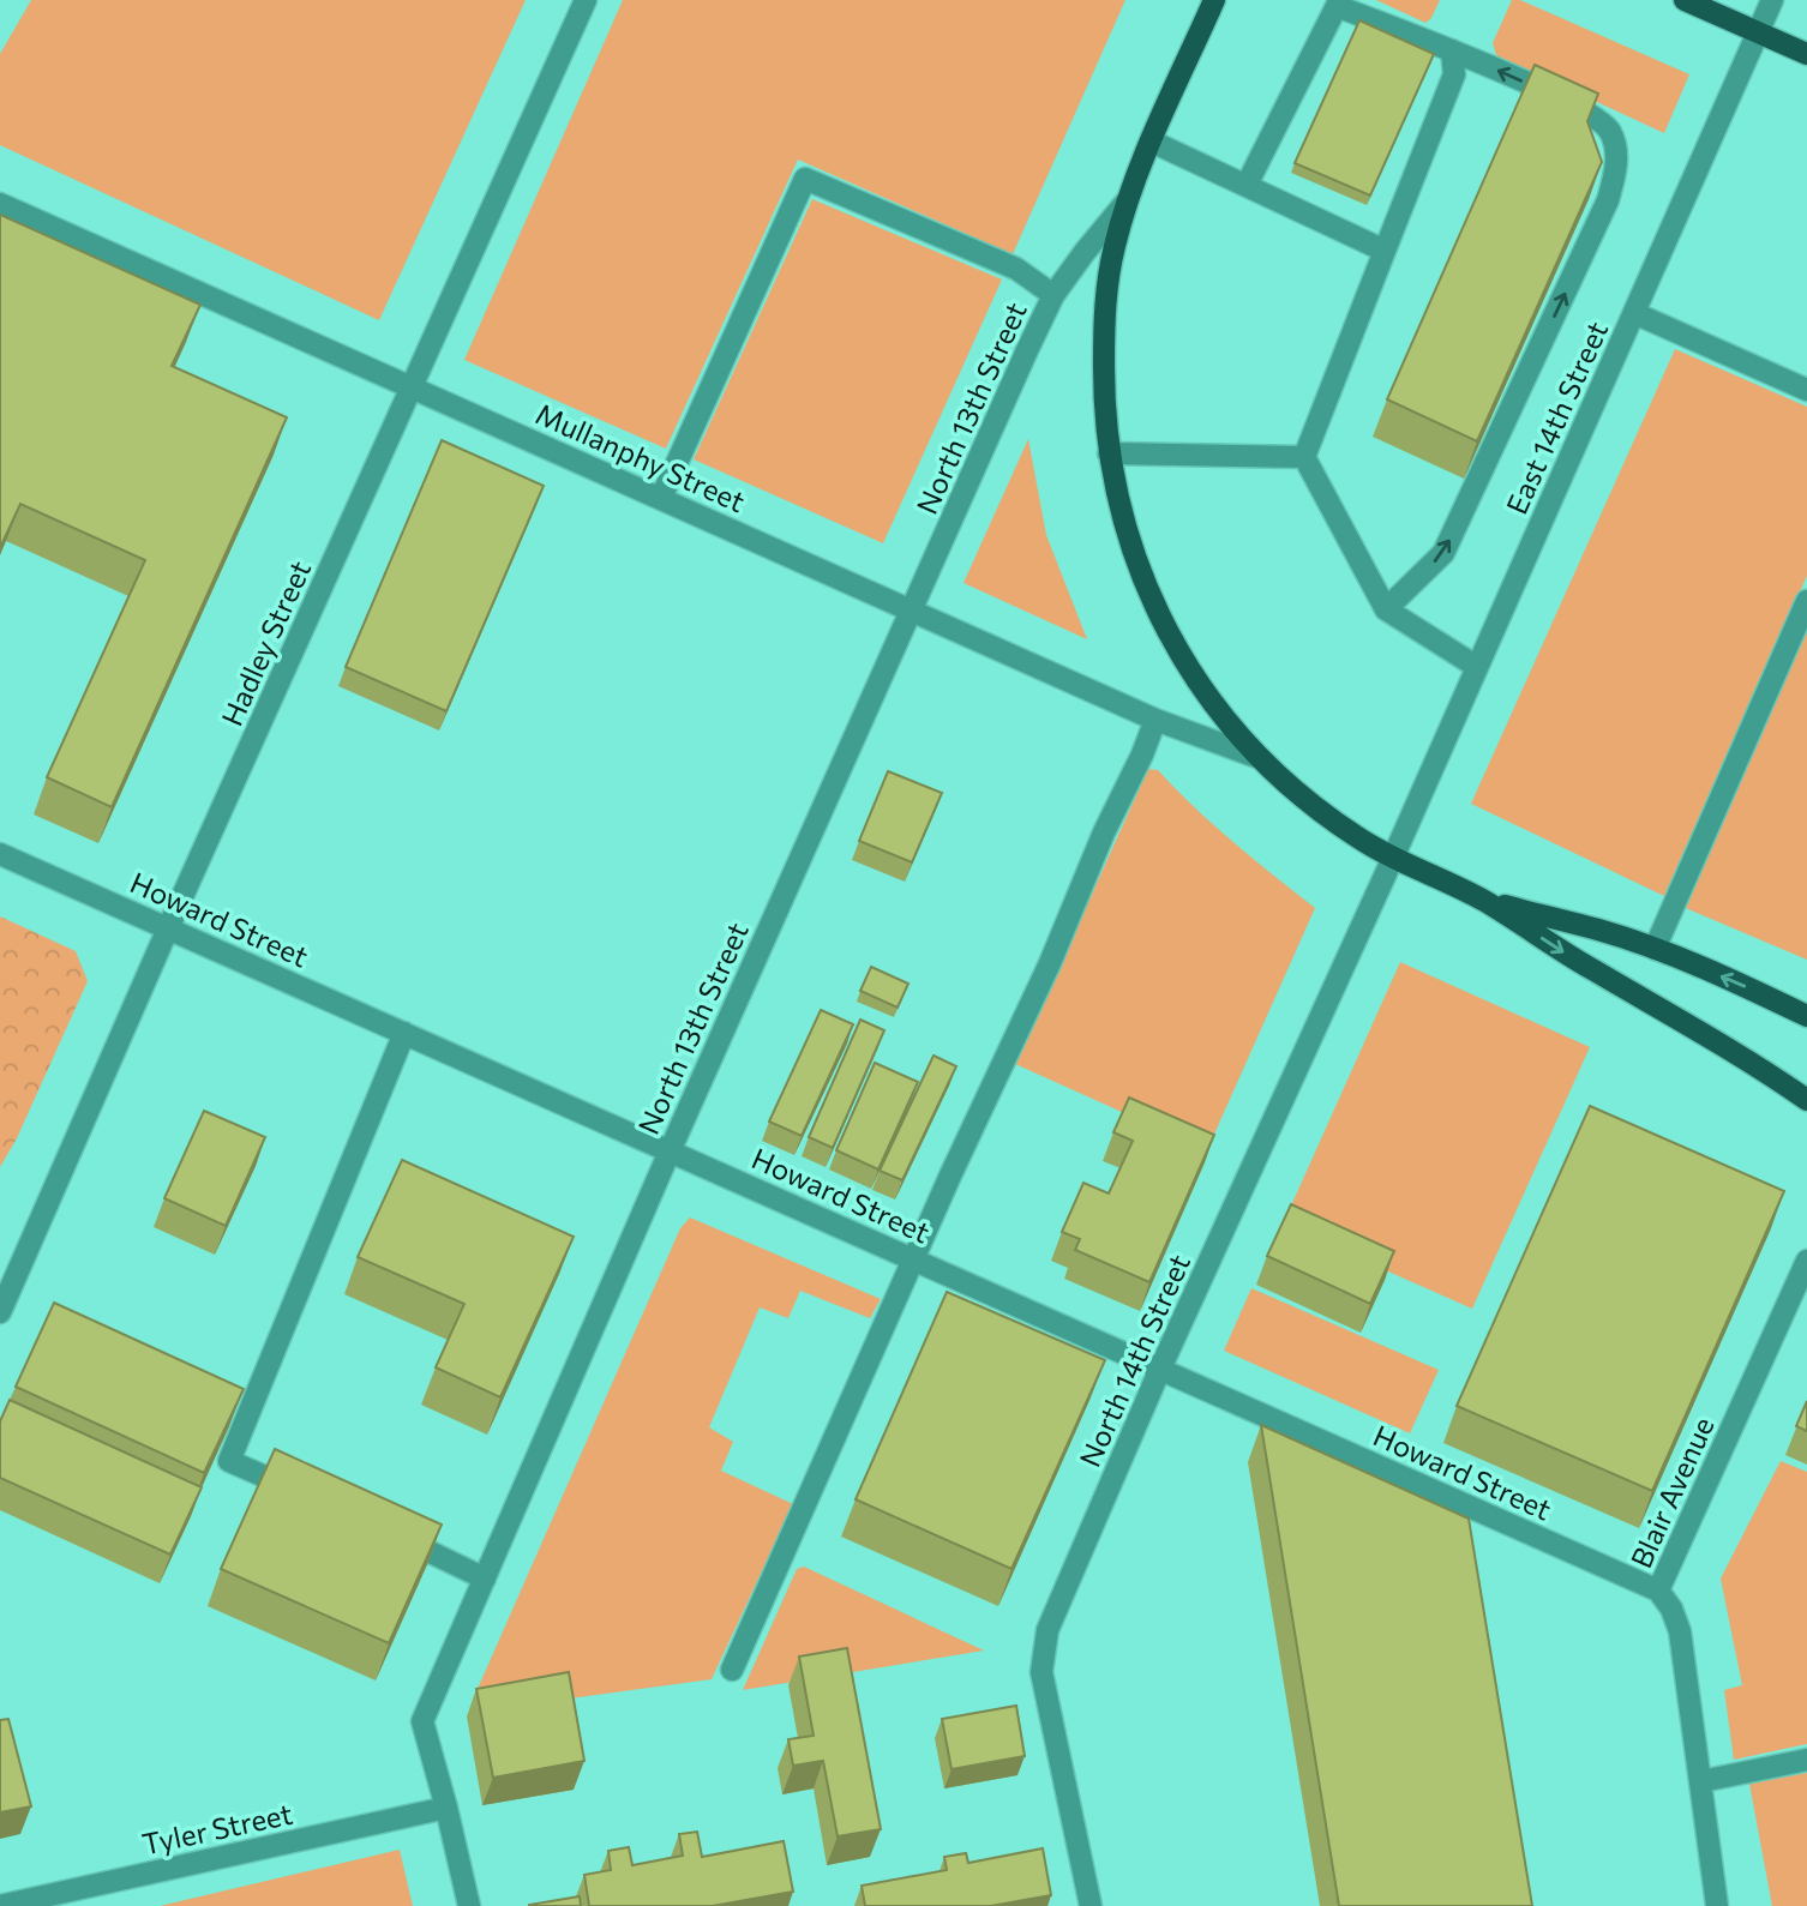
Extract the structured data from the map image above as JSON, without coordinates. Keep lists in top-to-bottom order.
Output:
{
  "streets": {
    "main road": ["North 13th Street"],
    "street": [
      "East 14th Street",
      "Mullanphy Street",
      "Hadley Street",
      "Howard Street",
      "North 14th Street",
      "Blair Avenue",
      "Tyler Street"
    ]
  },
  "crossings": [
    ["North 13th Street", "East 14th Street"],
    ["North 13th Street", "Mullanphy Street"],
    ["North 13th Street", "Howard Street"],
    ["North 13th Street", "North 14th Street"],
    ["North 13th Street", "Tyler Street"],
    ["East 14th Street", "North 14th Street"],
    ["Mullanphy Street", "Hadley Street"],
    ["Hadley Street", "Howard Street"],
    ["Howard Street", "North 14th Street"],
    ["Howard Street", "Blair Avenue"]
  ]
}
